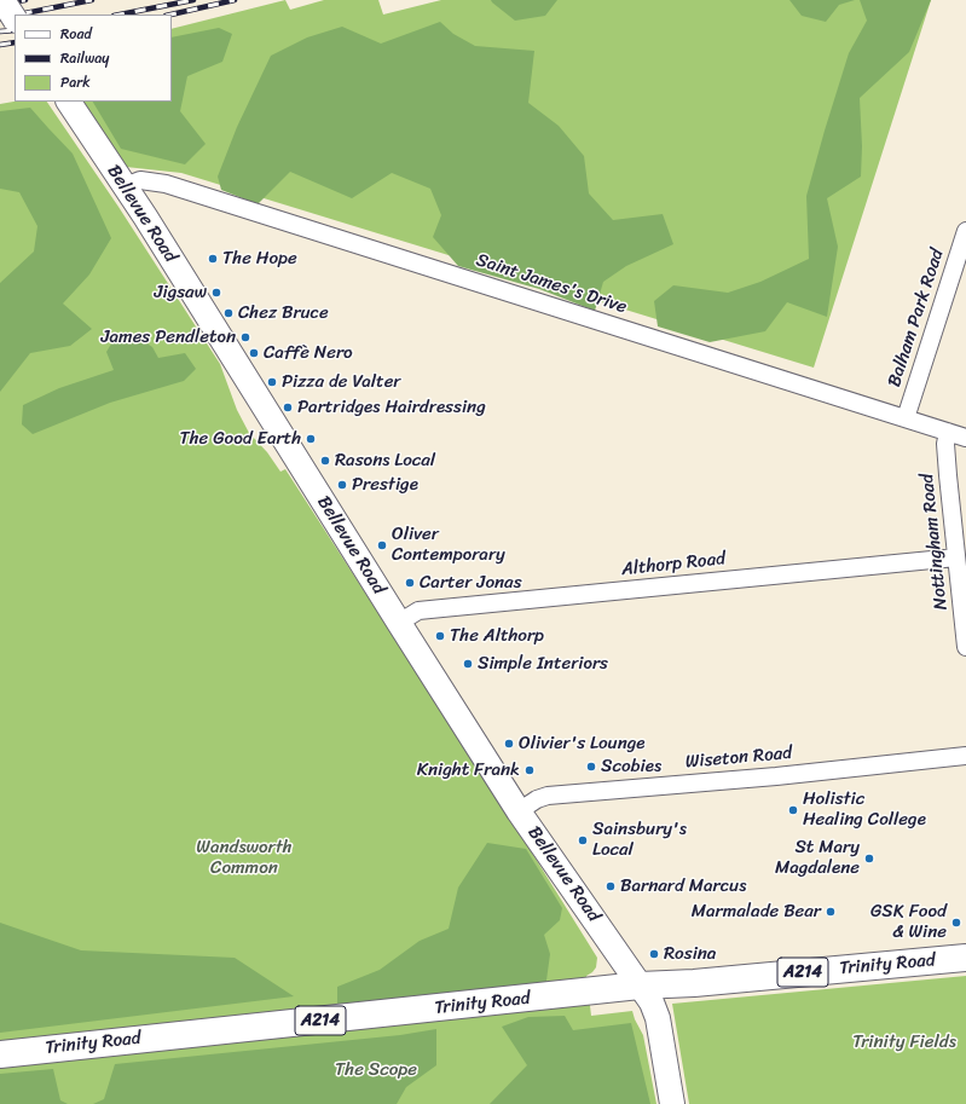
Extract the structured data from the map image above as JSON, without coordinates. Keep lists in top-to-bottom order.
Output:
{
  "streets": {
    "highway": ["Trinity Road", "A214"],
    "main road": ["Bellevue Road"],
    "street": [
      "Saint James's Drive",
      "Balham Park Road",
      "Nottingham Road",
      "Althorp Road",
      "Wiseton Road"
    ]
  },
  "crossings": [
    ["Bellevue Road", "Saint James's Drive"],
    ["Bellevue Road", "Althorp Road"],
    ["Bellevue Road", "Wiseton Road"],
    ["Bellevue Road", "Trinity Road"],
    ["Saint James's Drive", "Balham Park Road"],
    ["Saint James's Drive", "Nottingham Road"],
    ["Nottingham Road", "Althorp Road"]
  ],
  "parks": ["Wandsworth Common", "Trinity Fields", "The Scope"],
  "places": [
    "The Hope",
    "Jigsaw",
    "Chez Bruce",
    "James Pendleton",
    "Caffè Nero",
    "Pizza de Valter",
    "Partridges Hairdressing",
    "The Good Earth",
    "Rasons Local",
    "Prestige",
    "Oliver Contemporary",
    "Carter Jonas",
    "The Althorp",
    "Simple Interiors",
    "Olivier's Lounge",
    "Scobies",
    "Knight Frank",
    "Holistic Healing College",
    "Sainsbury's Local",
    "St Mary Magdalene",
    "Barnard Marcus",
    "Marmalade Bear",
    "GSK Food & Wine",
    "Rosina"
  ],
  "legend": ["Road", "Railway", "Park"]
}
